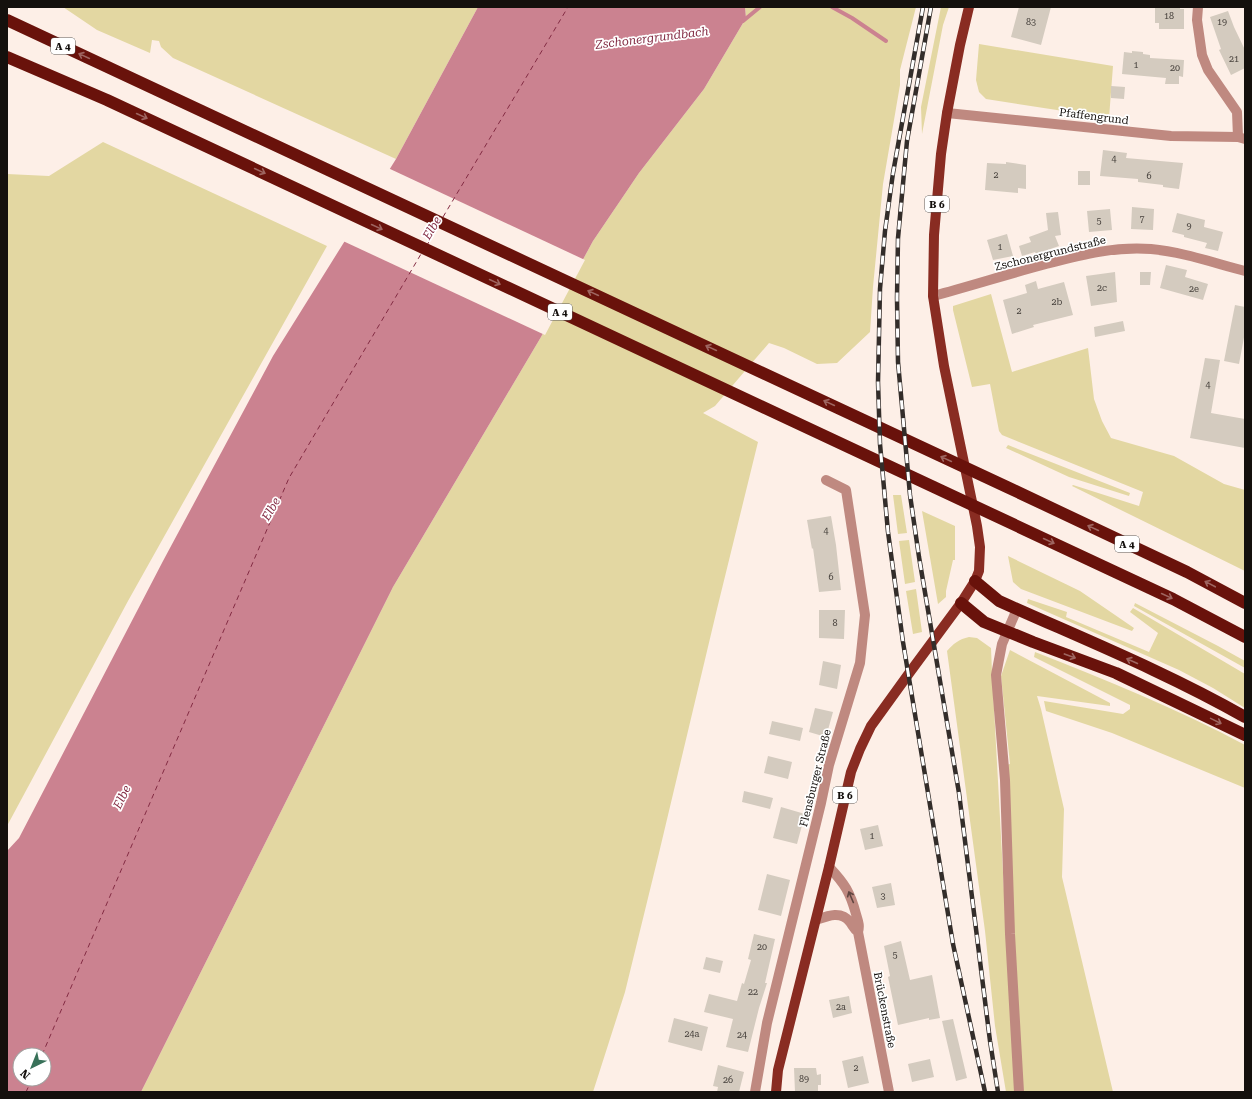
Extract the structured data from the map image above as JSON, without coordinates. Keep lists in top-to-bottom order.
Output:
{
  "streets": {
    "highway": ["A 4"],
    "main road": ["B 6"],
    "street": [
      "Pfaffengrund",
      "Zschonergrundstraße",
      "Flensburger Straße",
      "Brückenstraße"
    ]
  },
  "crossings": [
    ["Pfaffengrund", "B 6"],
    ["B 6", "Zschonergrundstraße"],
    ["B 6", "Brückenstraße"]
  ],
  "water": ["Zschonergrundbach", "Elbe"],
  "house_numbers": [
    "18",
    "83",
    "19",
    "21",
    "1",
    "20",
    "4",
    "2",
    "6",
    "7",
    "5",
    "9",
    "1",
    "2c",
    "2e",
    "2b",
    "2",
    "4",
    "4",
    "6",
    "8",
    "1",
    "3",
    "20",
    "5",
    "22",
    "2a",
    "24a",
    "24",
    "2",
    "89",
    "26"
  ],
  "north": "bottom left"
}
